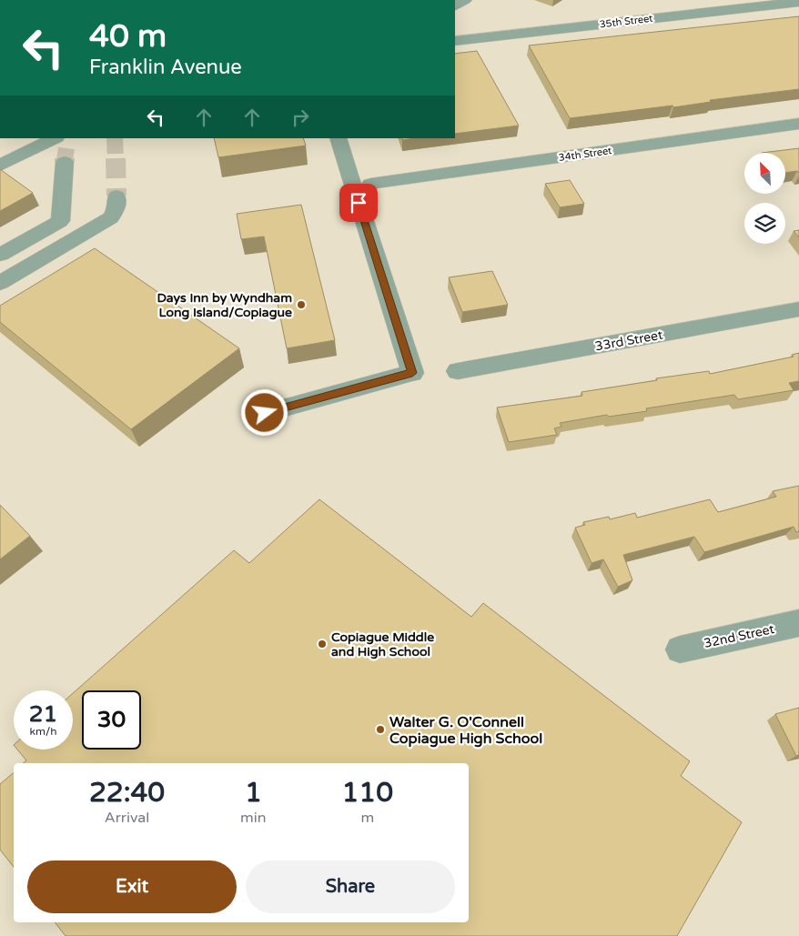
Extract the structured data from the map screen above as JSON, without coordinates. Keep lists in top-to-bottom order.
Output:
{
  "streets": {
    "street": [
      "35th Street",
      "34th Street",
      "33rd Street",
      "32nd Street"
    ]
  },
  "places": ["Days Inn by Wyndham Long Island/Copiague", "Copiague Middle and High School", "Walter G. O'Connell Copiague High School"],
  "north": "top left",
  "page": {
    "turn": ["40 m", "Franklin Avenue"],
    "speed": "21 km/h",
    "limit": "30",
    "eta": [
      "22:40",
      "Arrival",
      "1",
      "min",
      "110",
      "m"
    ],
    "buttons": ["Exit", "Share"]
  }
}
